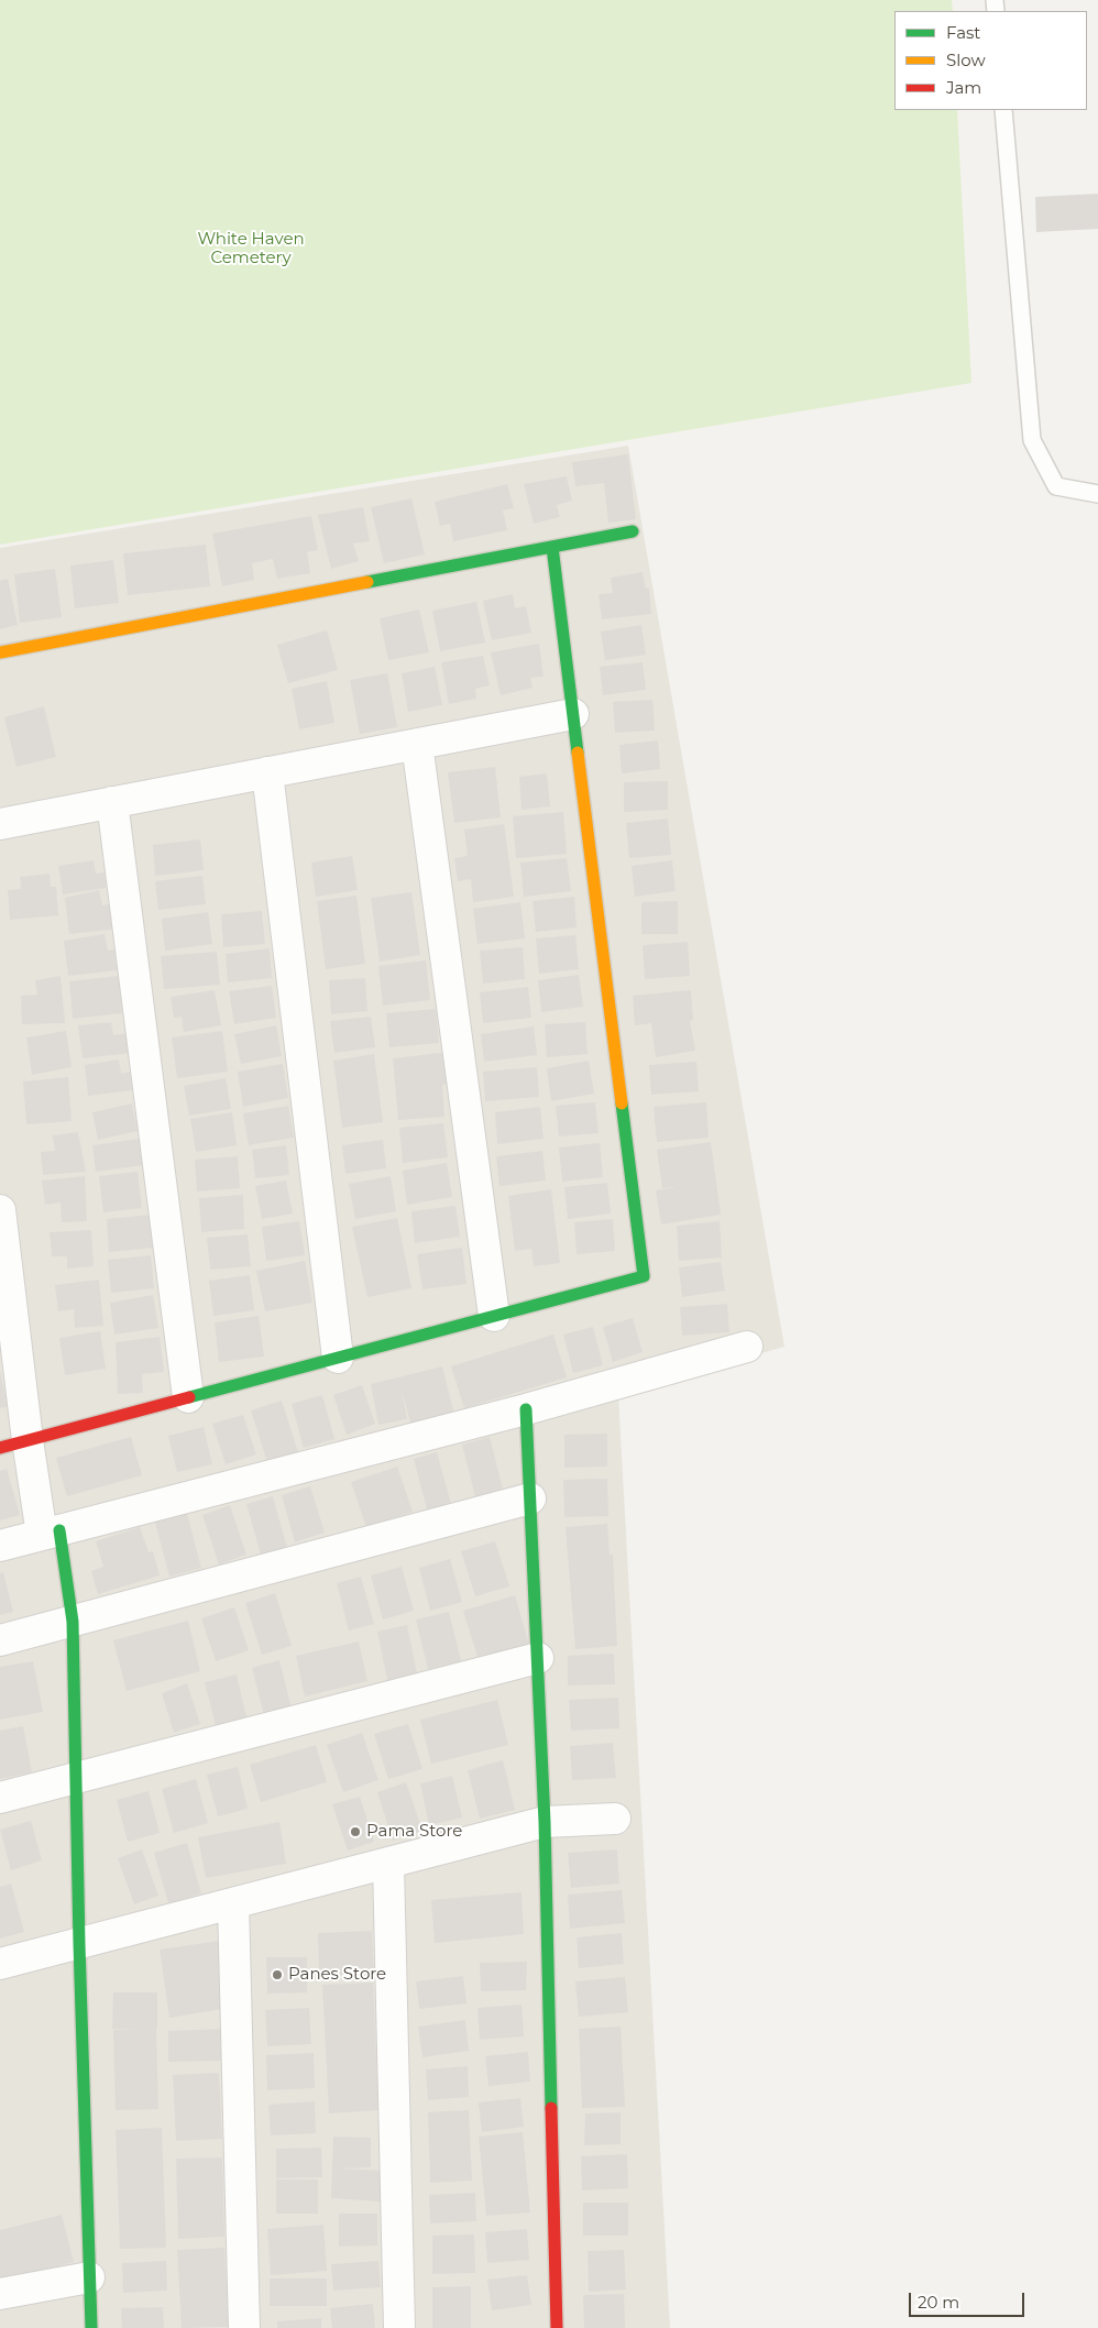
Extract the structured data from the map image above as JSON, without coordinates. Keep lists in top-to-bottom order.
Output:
{
  "parks": ["White Haven Cemetery"],
  "places": ["Pama Store", "Panes Store"],
  "legend": ["Fast", "Slow", "Jam"],
  "scale_bar": "20 m"
}
